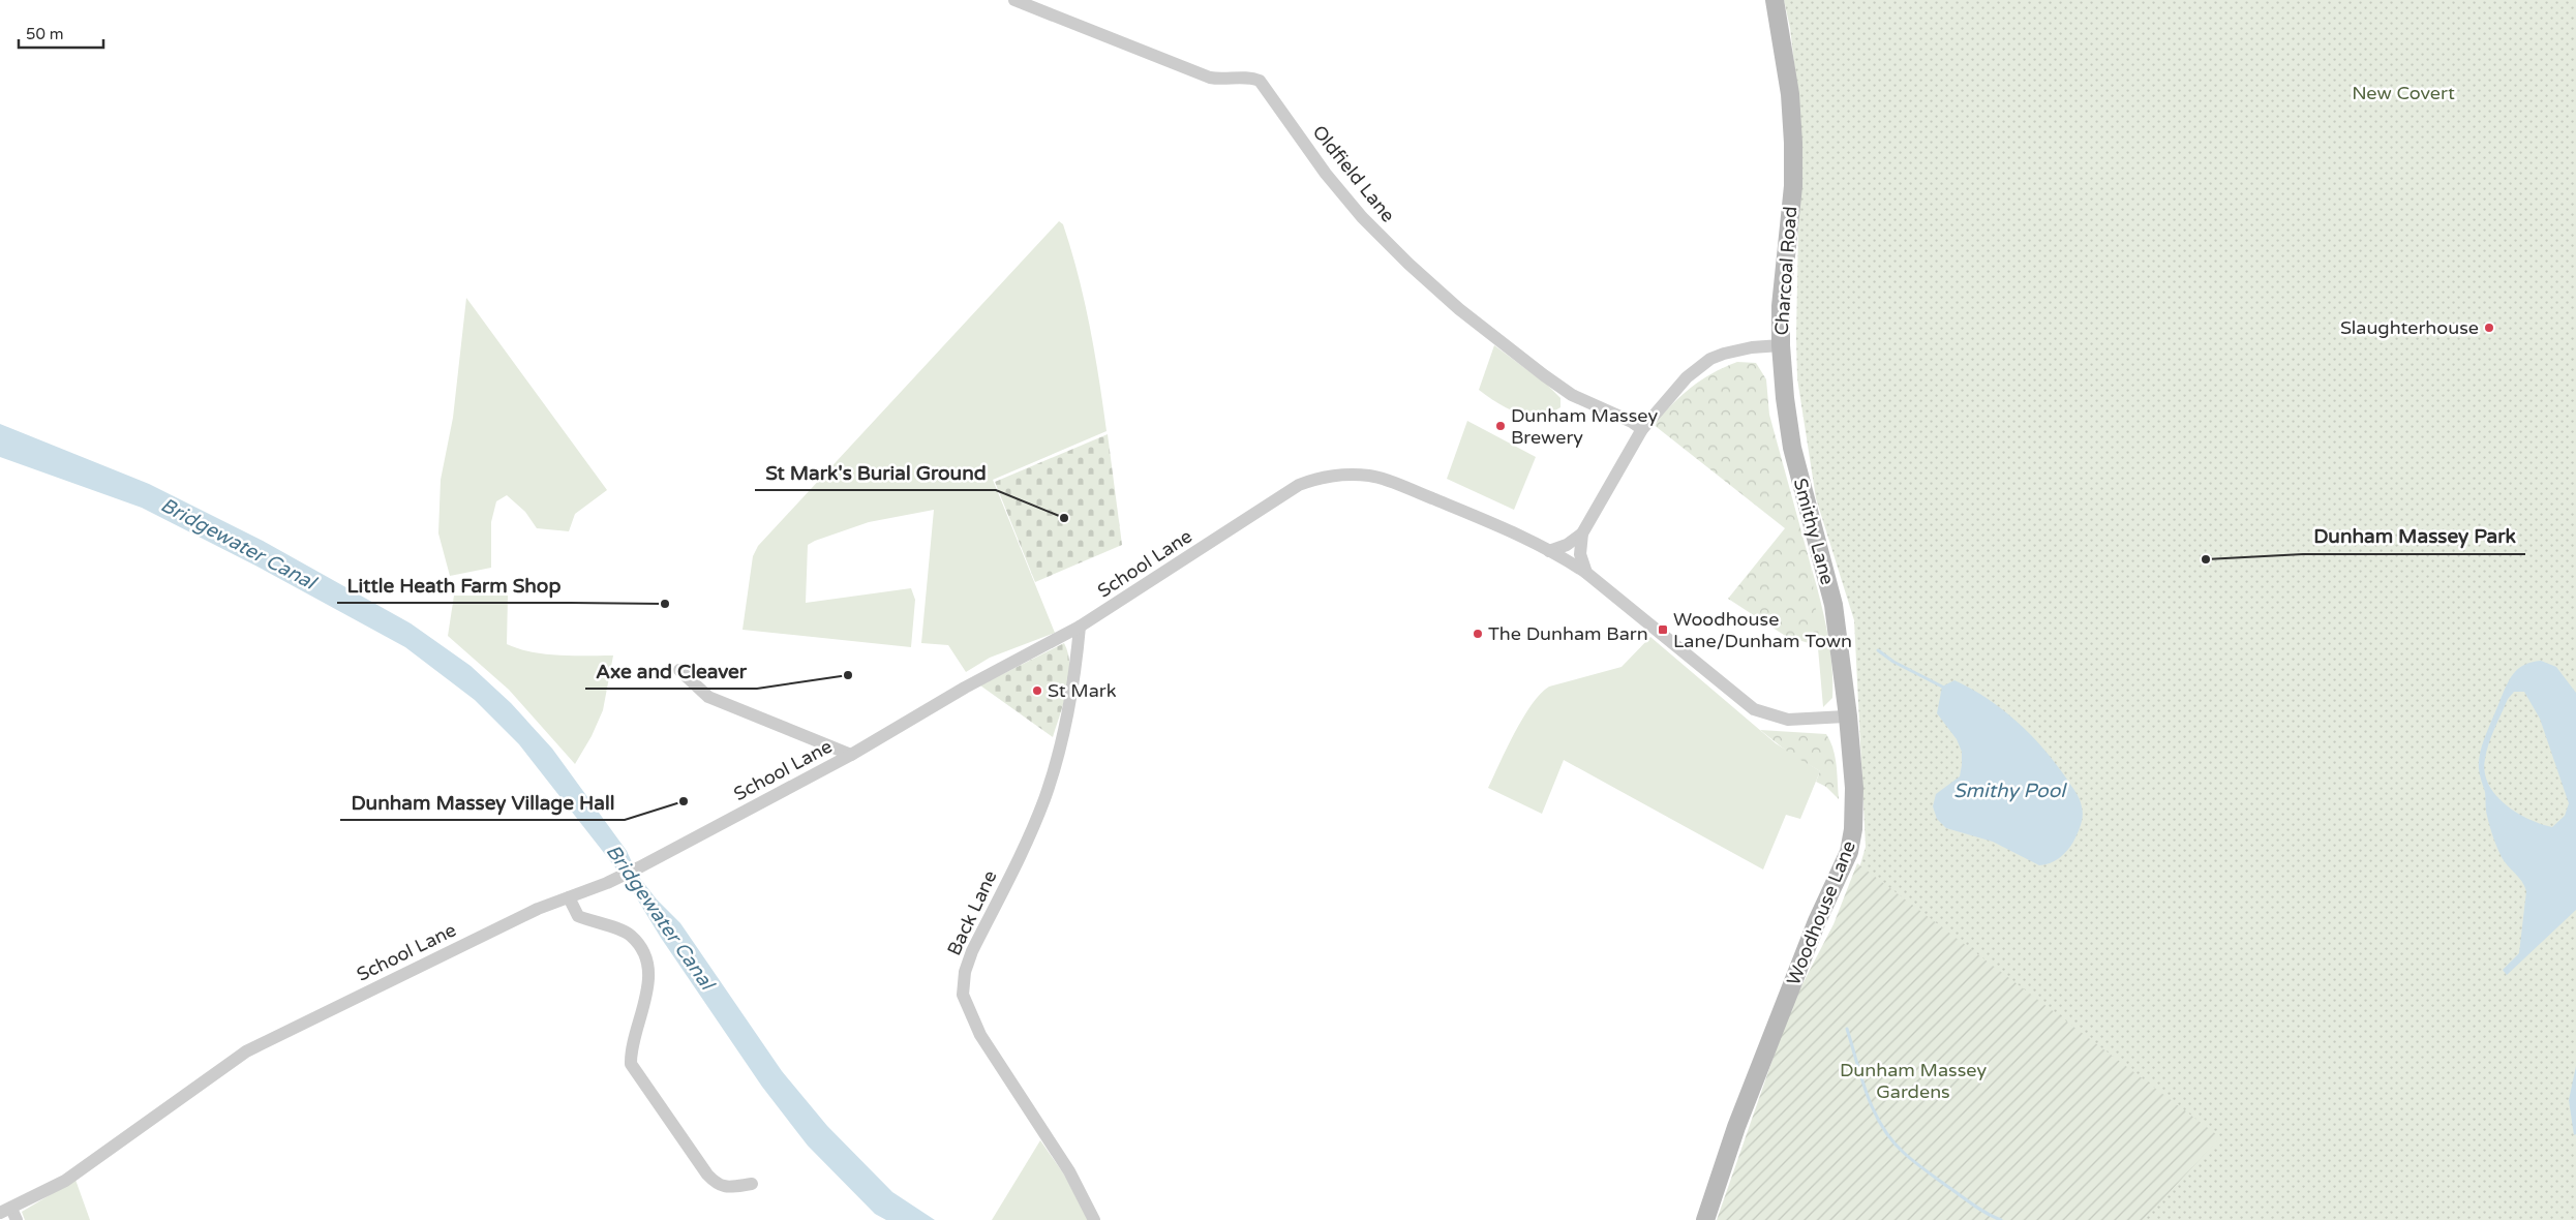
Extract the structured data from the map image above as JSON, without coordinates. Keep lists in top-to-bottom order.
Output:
{
  "streets": {
    "main road": ["Charcoal Road", "Smithy Lane", "Woodhouse Lane"],
    "street": ["Oldfield Lane", "School Lane", "Back Lane"]
  },
  "crossings": [
    ["Oldfield Lane", "Charcoal Road"],
    ["Charcoal Road", "Smithy Lane"],
    ["Charcoal Road", "School Lane"],
    ["Smithy Lane", "Woodhouse Lane"],
    ["School Lane", "Back Lane"]
  ],
  "water": ["Bridgewater Canal", "Smithy Pool"],
  "parks": ["New Covert", "Dunham Massey Gardens"],
  "places": {
    "other": [
      "Slaughterhouse",
      "Dunham Massey Brewery",
      "St Mark's Burial Ground",
      "Dunham Massey Park",
      "Little Heath Farm Shop",
      "The Dunham Barn",
      "Axe and Cleaver",
      "St Mark",
      "Dunham Massey Village Hall"
    ],
    "transit": ["Woodhouse Lane/Dunham Town"]
  },
  "scale_bar": "50 m"
}
